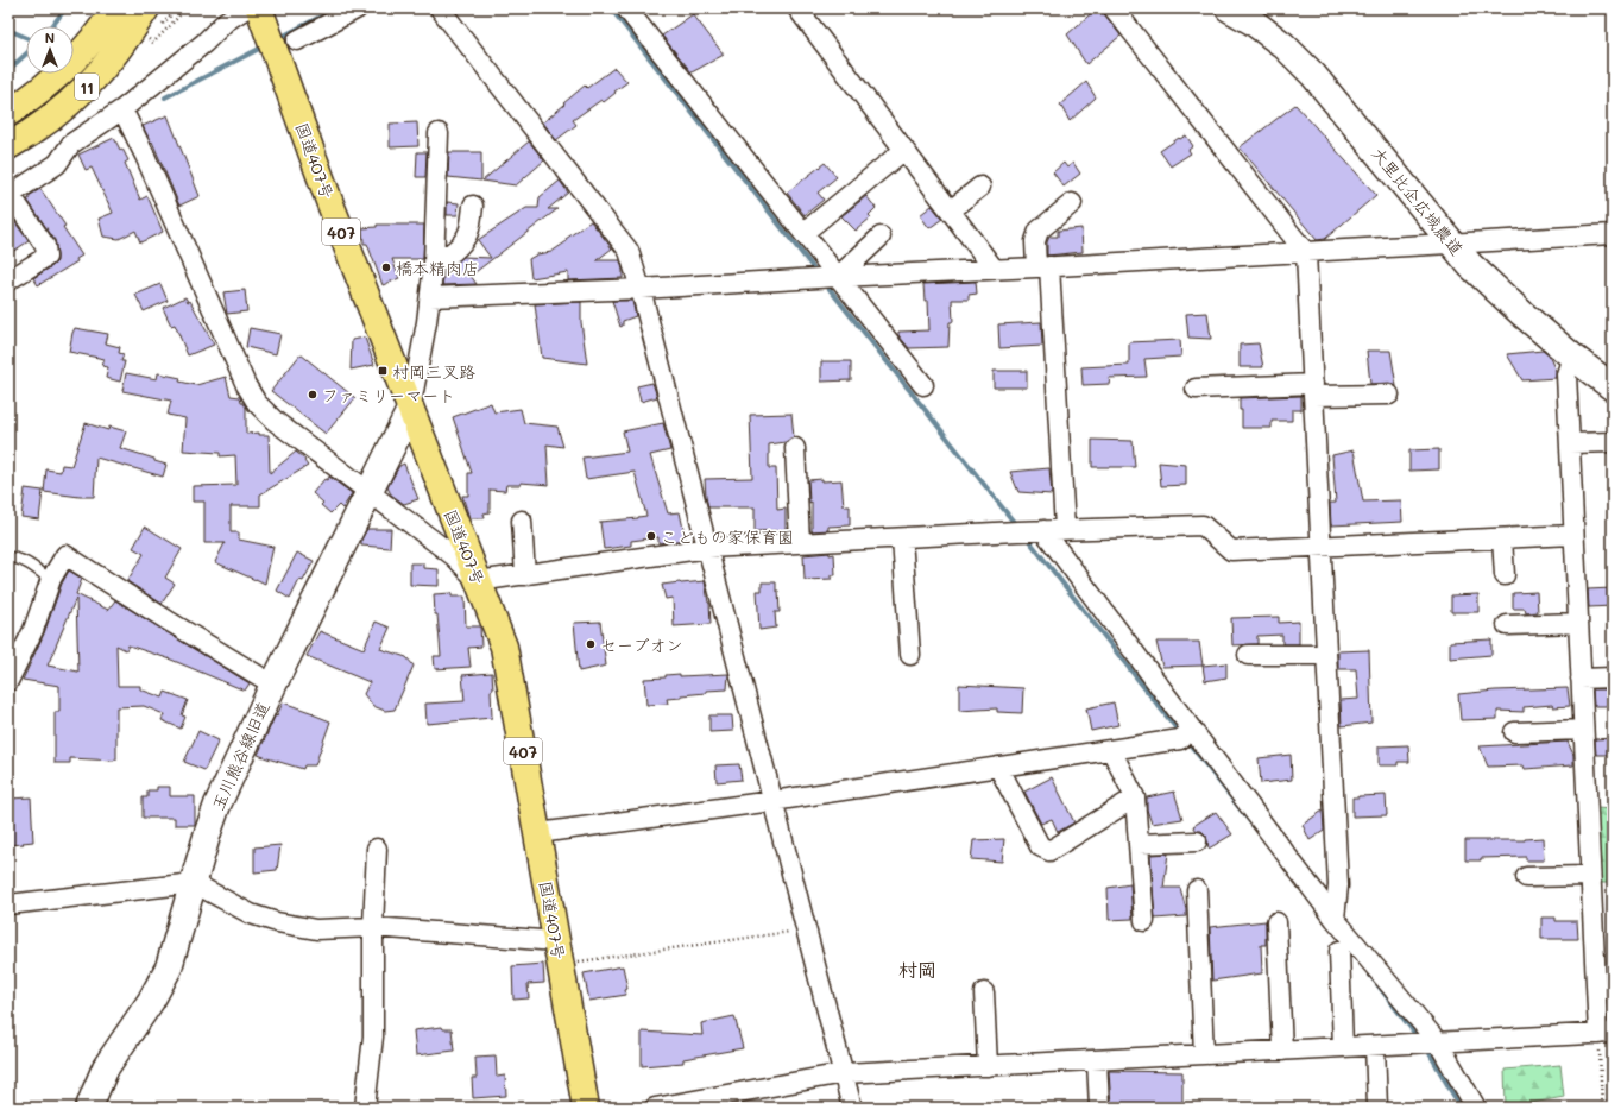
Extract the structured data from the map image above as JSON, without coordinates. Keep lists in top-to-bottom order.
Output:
{
  "streets": {
    "main road": ["11", "国道407号", "407"],
    "street": ["大里比企広域農道", "玉川熊谷線旧道"]
  },
  "crossings": [
    ["国道407号", "玉川熊谷線旧道"]
  ],
  "districts": ["村岡"],
  "places": {
    "other": [
      "橋本精肉店",
      "ファミリーマート",
      "こどもの家保育園",
      "セーブオン"
    ],
    "transit": ["村岡三叉路"]
  },
  "north": "top"
}
